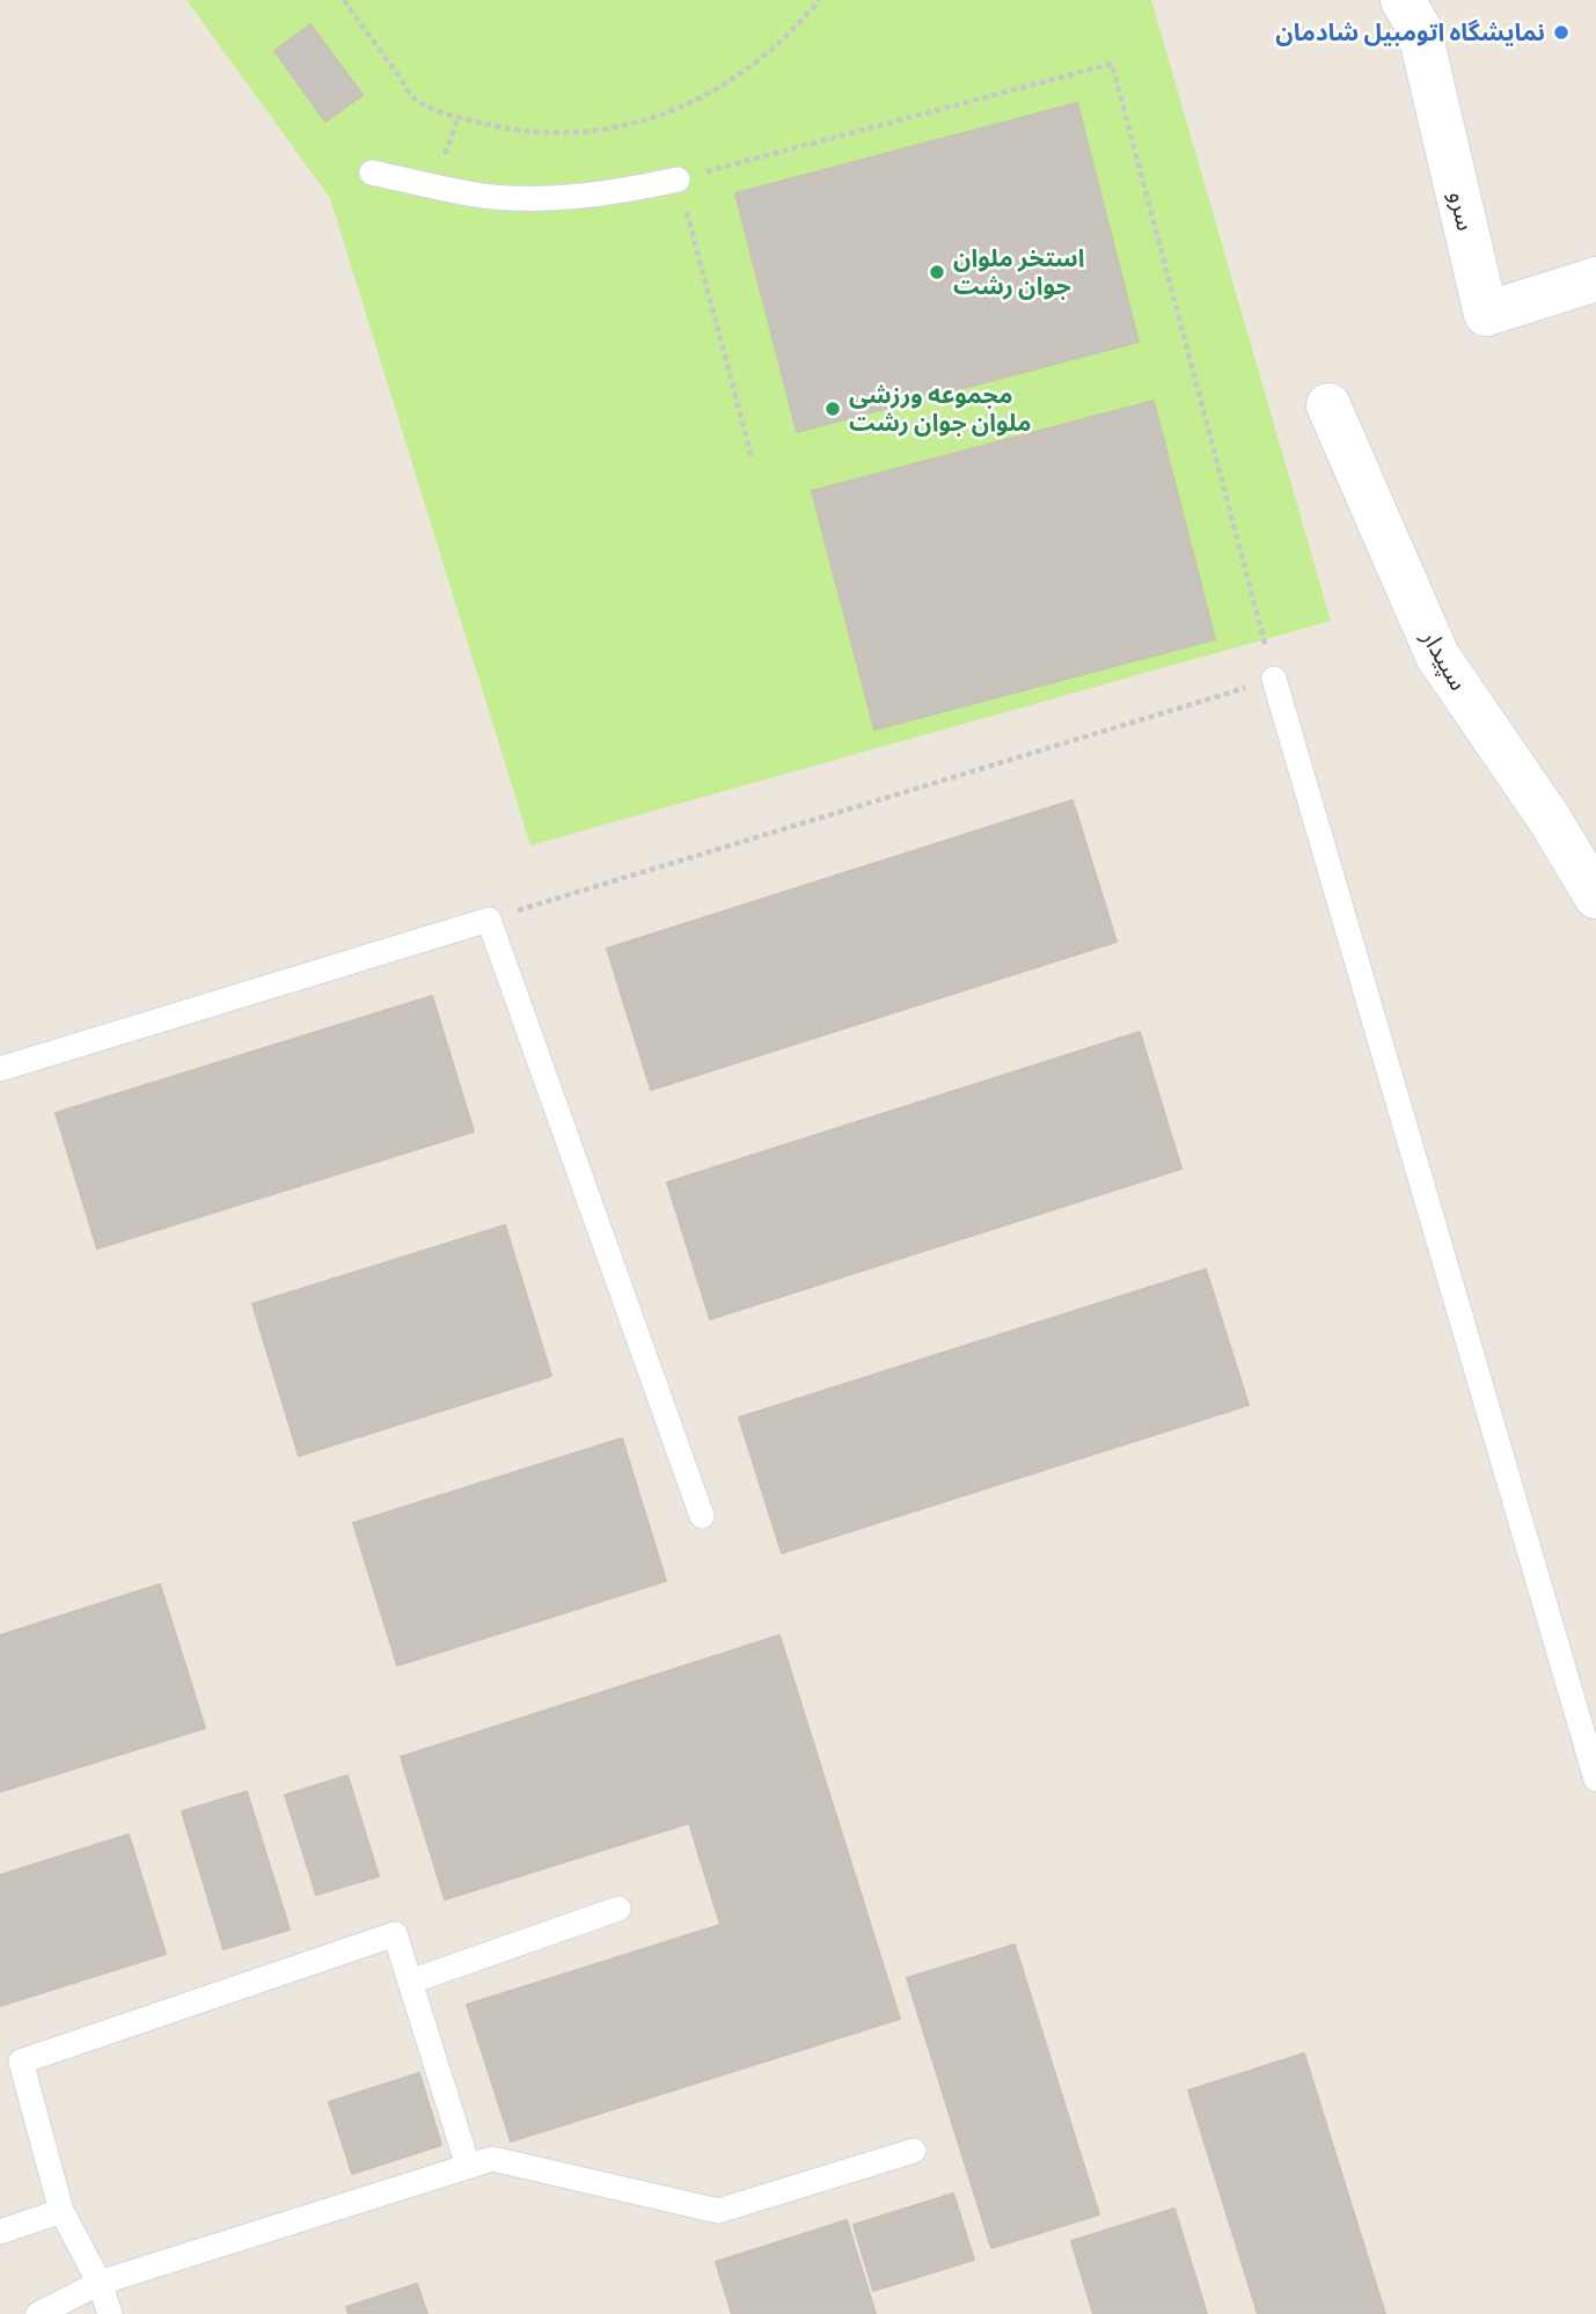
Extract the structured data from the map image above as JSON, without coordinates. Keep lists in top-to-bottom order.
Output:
{
  "streets": {
    "street": ["سرو", "سپیدار"]
  },
  "places": ["نمایشگاه اتومبیل شادمان", "استخر ملوان جوان رشت", "مجموعه ورزشی ملوان جوان رشت"]
}
